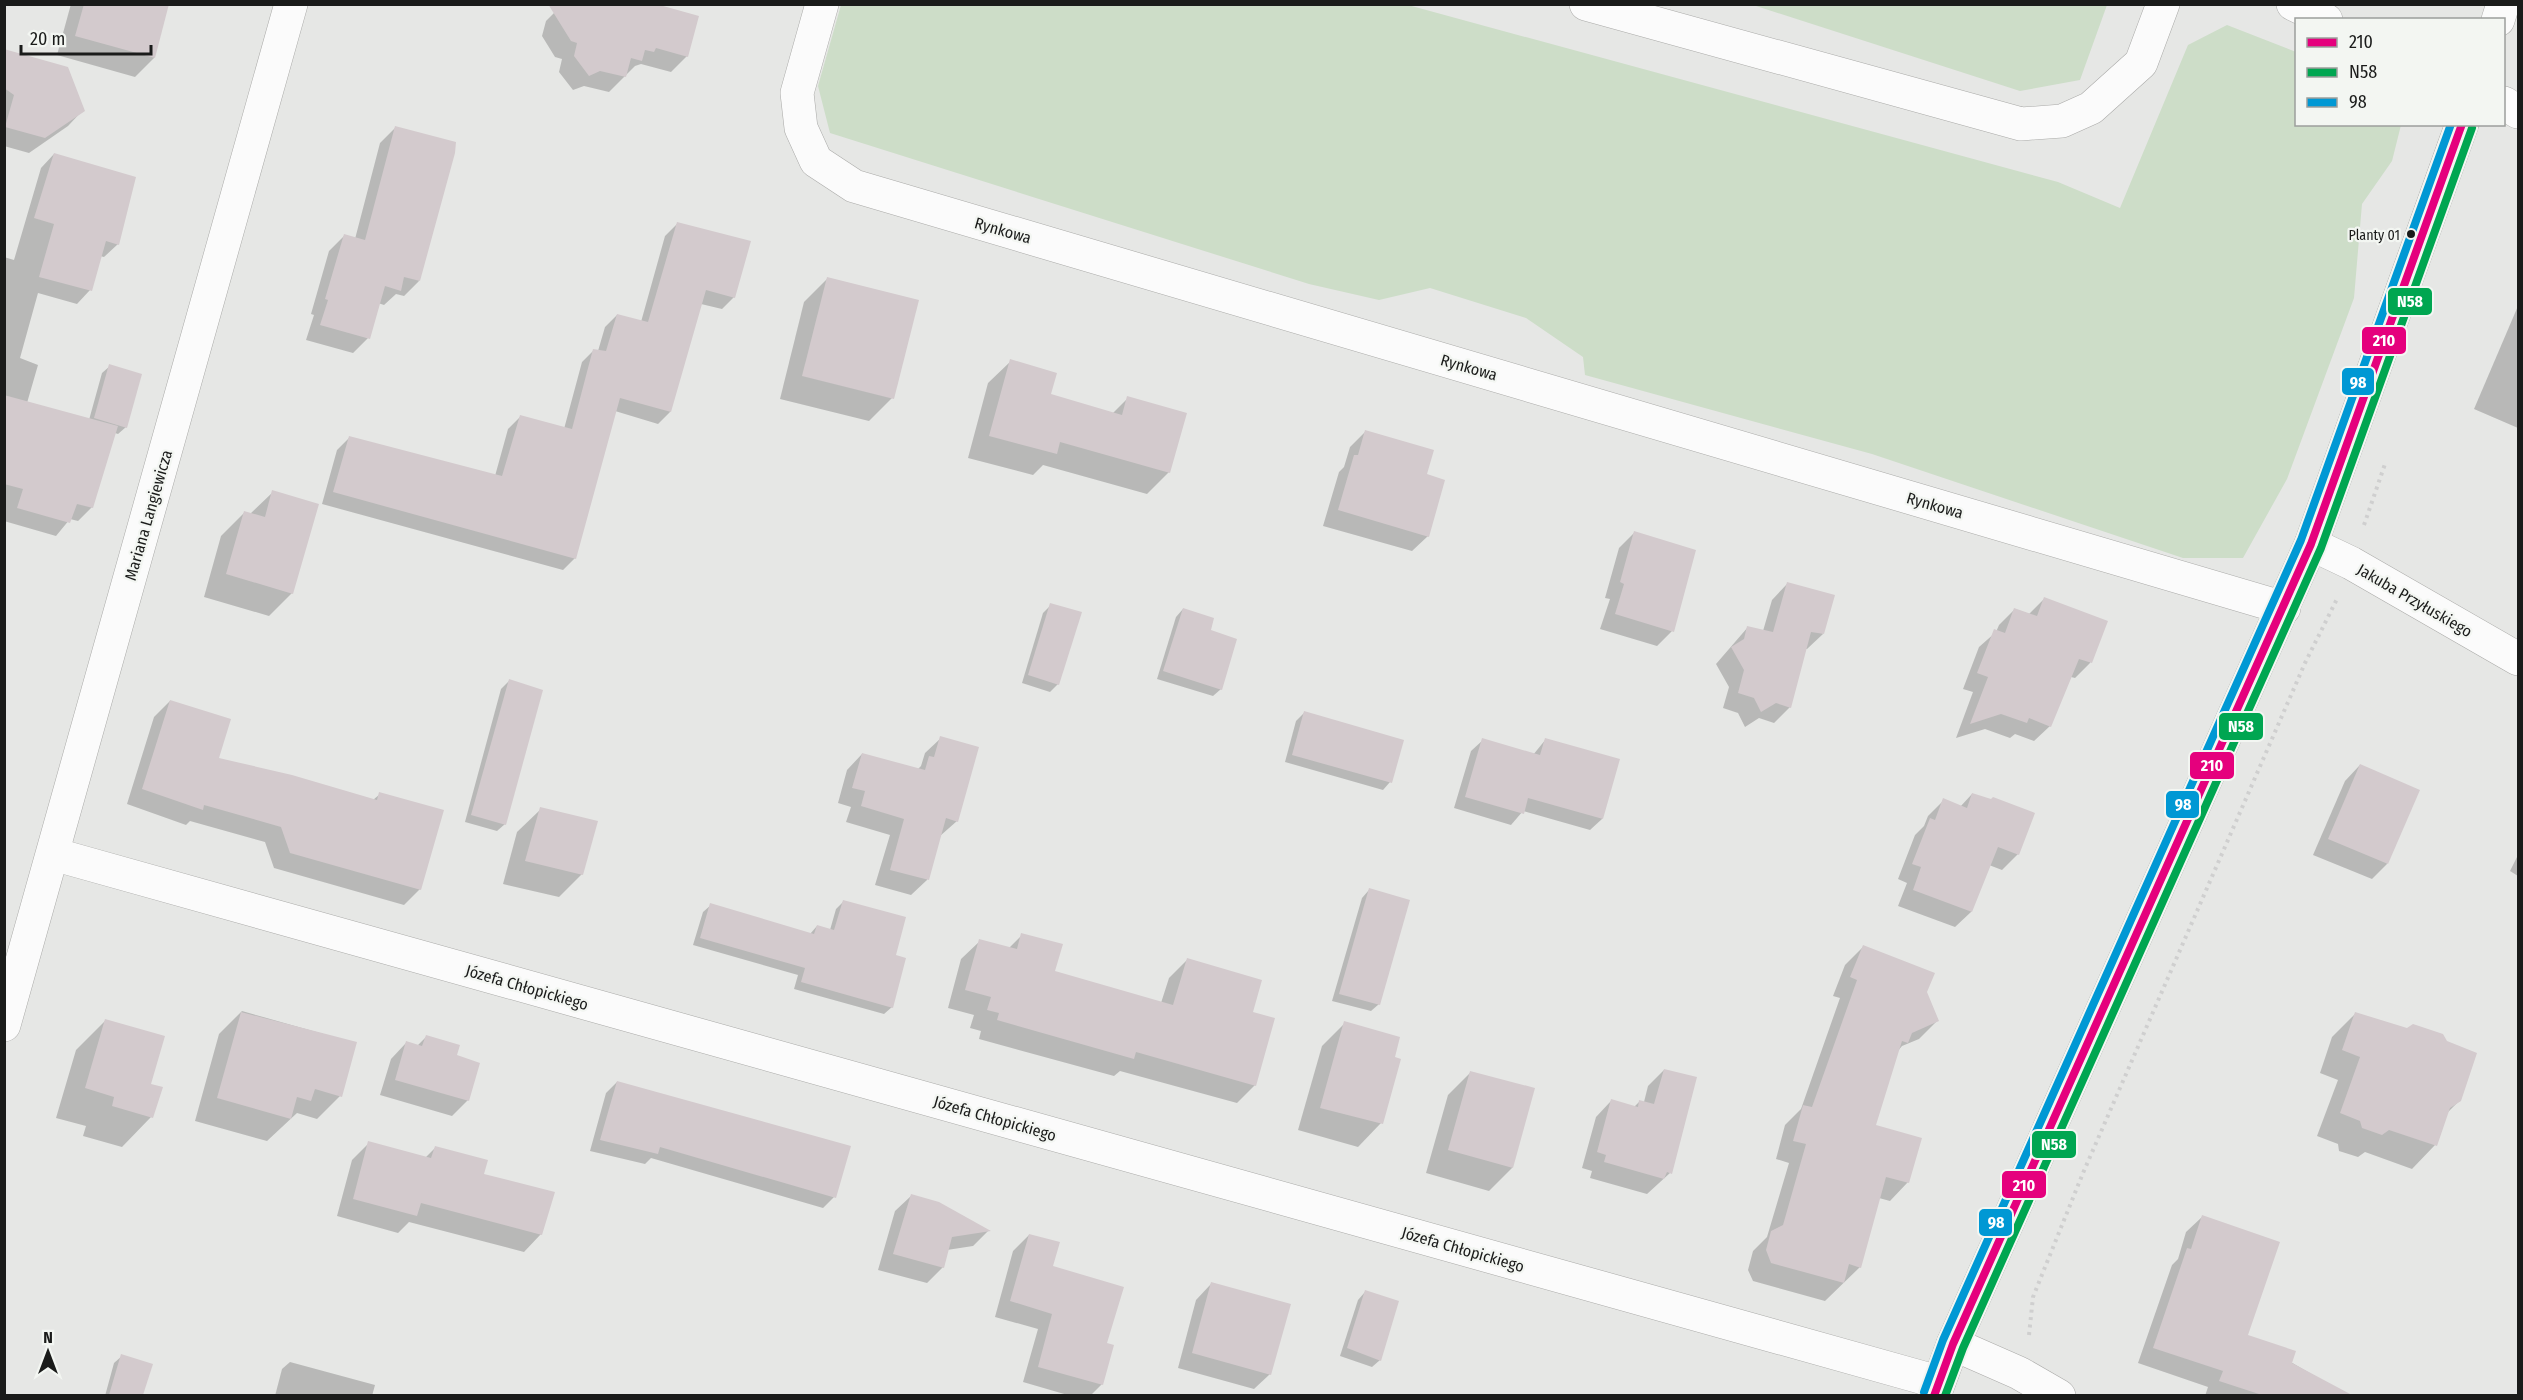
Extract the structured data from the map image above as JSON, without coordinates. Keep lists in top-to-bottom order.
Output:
{
  "streets": {
    "street": [
      "Rynkowa",
      "Mariana Langiewicza",
      "Jakuba Przyłuskiego",
      "Józefa Chłopickiego"
    ]
  },
  "crossings": [
    ["Mariana Langiewicza", "Józefa Chłopickiego"]
  ],
  "places": ["Planty 01"],
  "lines": ["transit line 210", "transit line 98", "transit line N58"],
  "legend": ["210", "N58", "98"],
  "scale_bar": "20 m",
  "north": "top"
}
